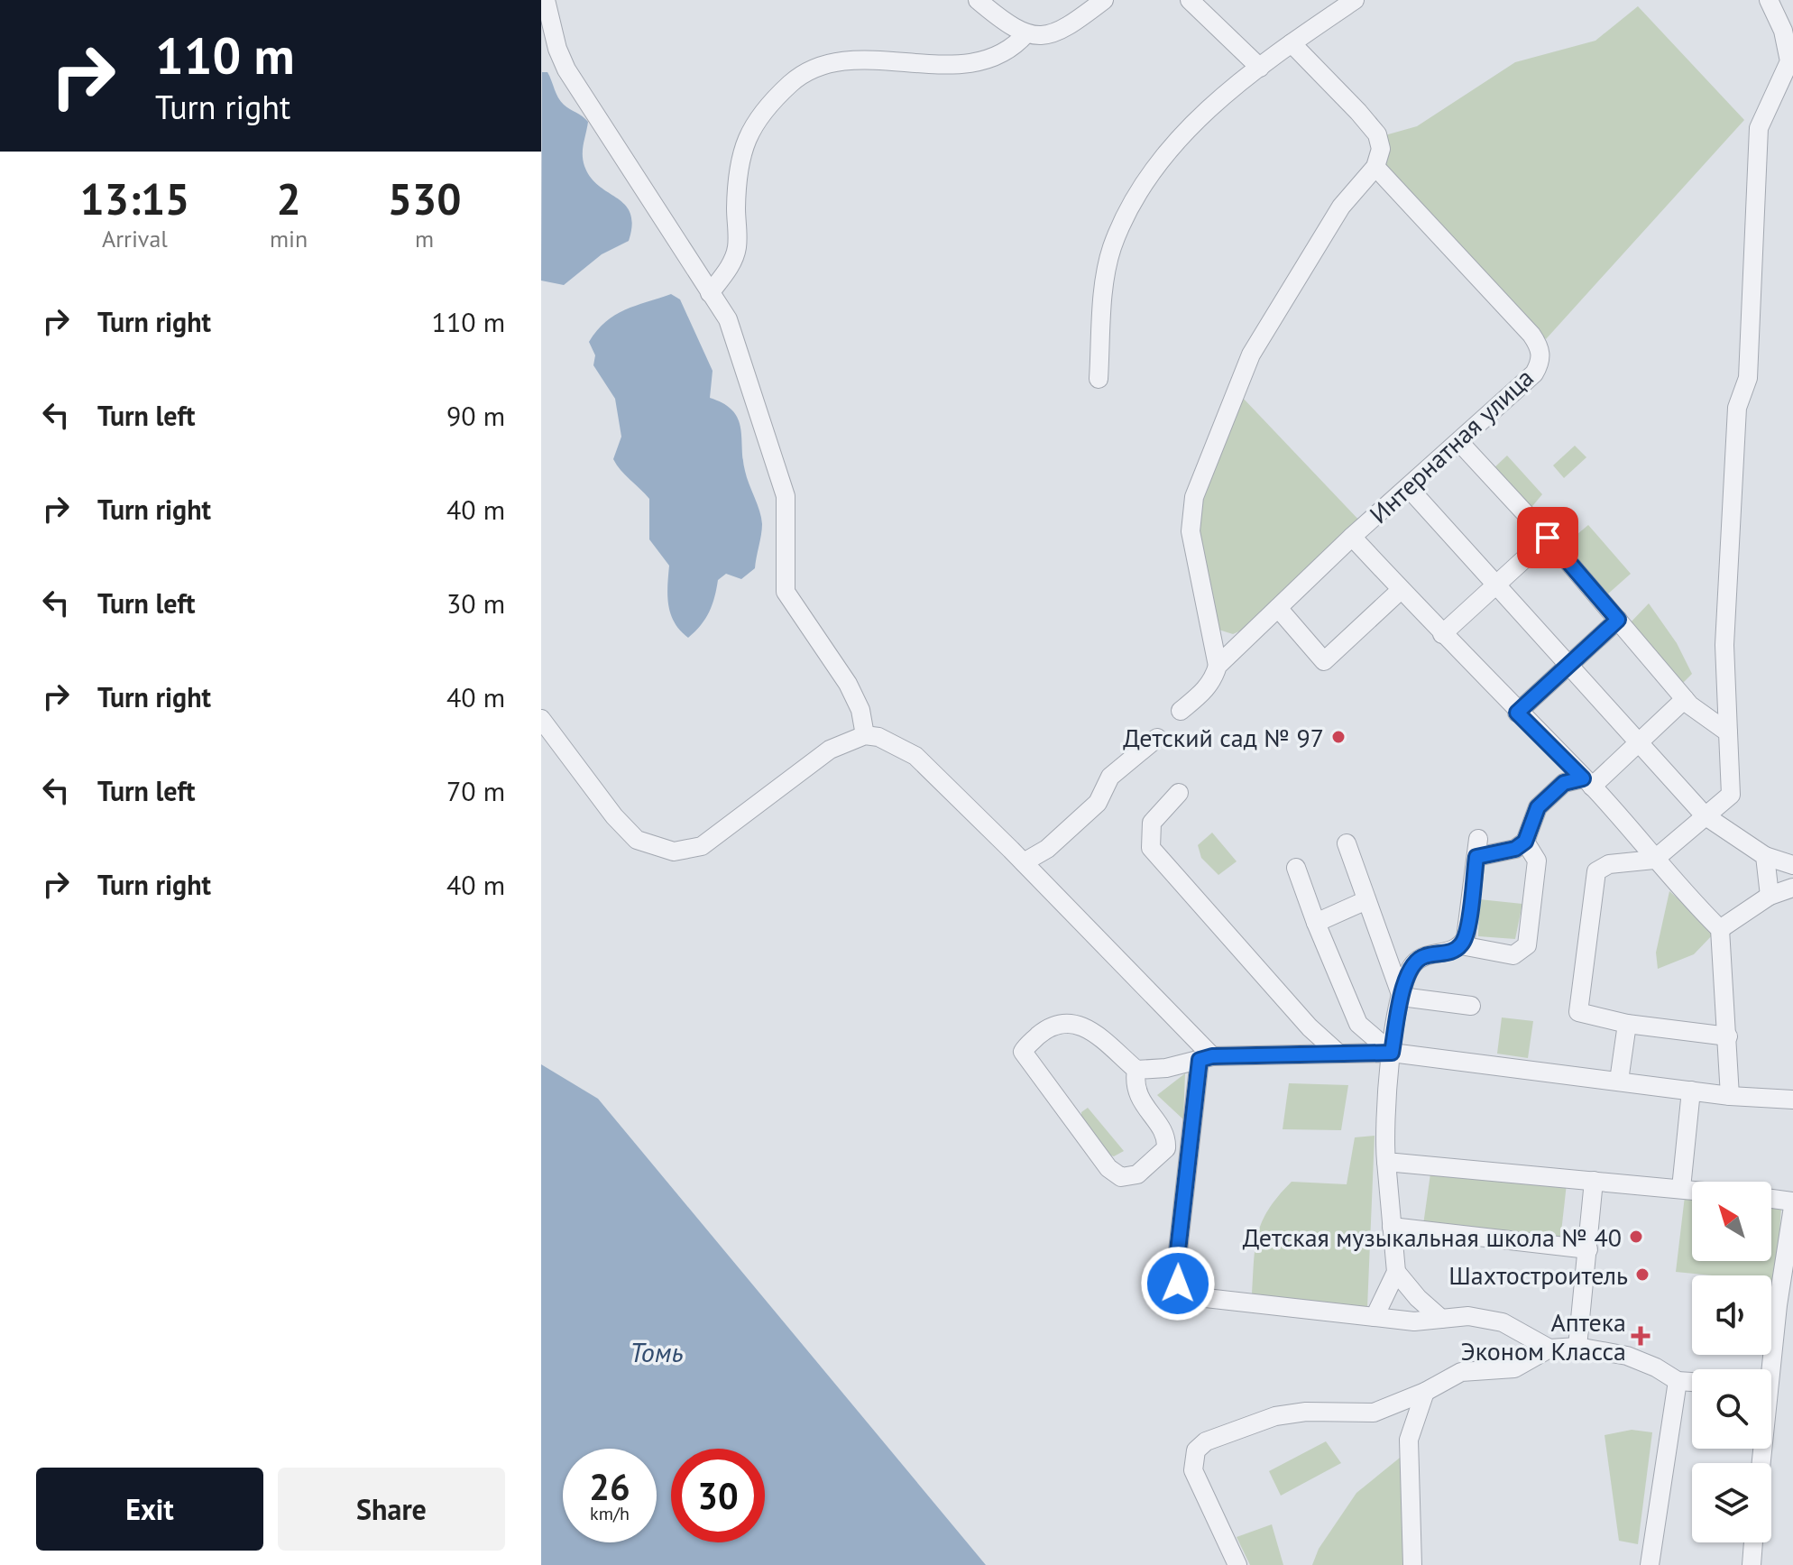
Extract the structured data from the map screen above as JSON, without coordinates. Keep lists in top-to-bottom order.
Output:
{
  "streets": {
    "street": ["Интернатная улица"]
  },
  "water": ["Томь"],
  "places": {
    "other": ["Детский сад № 97", "Детская музыкальная школа № 40", "Шахтостроитель"],
    "health": ["Аптека Эконом Класса"]
  },
  "north": "top left",
  "page": {
    "turn": ["110 m", "Turn right"],
    "eta": [
      "13:15",
      "Arrival",
      "2",
      "min",
      "530",
      "m"
    ],
    "list": [
      {
        "name": "Turn right",
        "value": "110 m"
      },
      {
        "name": "Turn left",
        "value": "90 m"
      },
      {
        "name": "Turn right",
        "value": "40 m"
      },
      {
        "name": "Turn left",
        "value": "30 m"
      },
      {
        "name": "Turn right",
        "value": "40 m"
      },
      {
        "name": "Turn left",
        "value": "70 m"
      },
      {
        "name": "Turn right",
        "value": "40 m"
      }
    ],
    "speed": "26 km/h",
    "limit": "30",
    "buttons": ["Exit", "Share"]
  }
}
